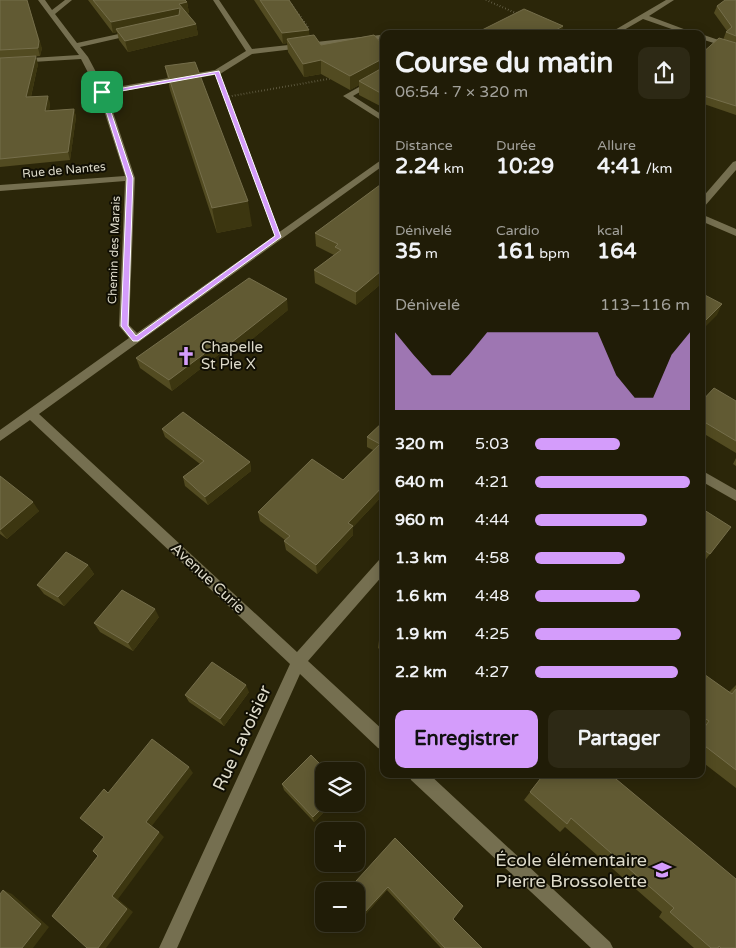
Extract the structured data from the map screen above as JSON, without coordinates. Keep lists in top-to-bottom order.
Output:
{
  "streets": {
    "street": [
      "Rue de Nantes",
      "Chemin des Marais",
      "Avenue Curie",
      "Rue Lavoisier"
    ]
  },
  "crossings": [
    ["Rue de Nantes", "Chemin des Marais"],
    ["Avenue Curie", "Rue Lavoisier"]
  ],
  "places": {
    "church": ["Chapelle St Pie X"],
    "school or university": ["École élémentaire Pierre Brossolette"]
  },
  "page": {
    "heading": ["Course du matin", "06:54 · 7 × 320 m"],
    "stats": [
      ["Distance", "2.24 km"],
      ["Durée", "10:29"],
      ["Allure", "4:41 /km"],
      ["Dénivelé", "35 m"],
      ["Cardio", "161 bpm"],
      ["kcal", "164"]
    ],
    "chart": ["Dénivelé", "113–116 m"],
    "list": [
      {
        "name": "320 m",
        "note": "5:03"
      },
      {
        "name": "640 m",
        "note": "4:21"
      },
      {
        "name": "960 m",
        "note": "4:44"
      },
      {
        "name": "1.3 km",
        "note": "4:58"
      },
      {
        "name": "1.6 km",
        "note": "4:48"
      },
      {
        "name": "1.9 km",
        "note": "4:25"
      },
      {
        "name": "2.2 km",
        "note": "4:27"
      }
    ],
    "buttons": ["Enregistrer", "Partager"],
    "map_buttons": ["+", "−"]
  }
}
